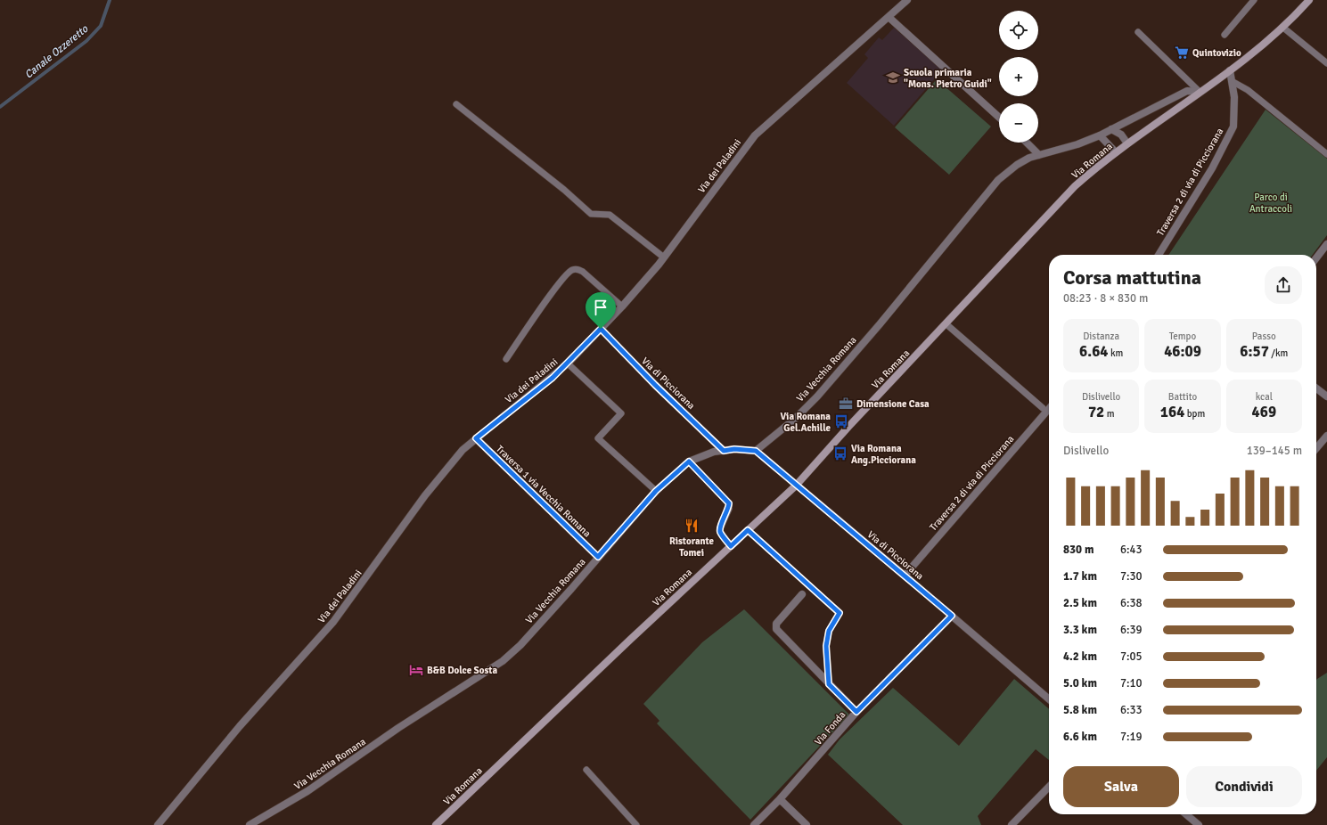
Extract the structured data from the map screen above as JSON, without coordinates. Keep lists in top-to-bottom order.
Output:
{
  "streets": {
    "main road": ["Via Romana"],
    "street": [
      "Via dei Paladini",
      "Traversa 2 di via di Picciorana",
      "Via Vecchia Romana",
      "Via di Picciorana",
      "Traversa 1 via Vecchia Romana",
      "Via Fonda"
    ]
  },
  "crossings": [
    ["Via Romana", "Traversa 2 di via di Picciorana"],
    ["Via Romana", "Via Vecchia Romana"],
    ["Via Romana", "Via di Picciorana"],
    ["Via dei Paladini", "Via di Picciorana"],
    ["Via dei Paladini", "Traversa 1 via Vecchia Romana"],
    ["Traversa 2 di via di Picciorana", "Via di Picciorana"],
    ["Via Vecchia Romana", "Via di Picciorana"],
    ["Via Vecchia Romana", "Traversa 1 via Vecchia Romana"],
    ["Via di Picciorana", "Via Fonda"]
  ],
  "water": ["Canale Ozzeretto"],
  "parks": ["Parco di Antraccoli"],
  "places": {
    "supermarket": ["Quintovizio"],
    "school or university": ["Scuola primaria \"Mons. Pietro Guidi\""],
    "office": ["Dimensione Casa"],
    "bus stop": ["Via Romana Gel.Achille", "Via Romana Ang.Picciorana"],
    "restaurant": ["Ristorante Tomei"],
    "hotel": ["B&B Dolce Sosta"]
  },
  "page": {
    "map_buttons": ["+", "−"],
    "heading": ["Corsa mattutina", "08:23 · 8 × 830 m"],
    "stats": [
      ["Distanza", "6.64 km"],
      ["Tempo", "46:09"],
      ["Passo", "6:57 /km"],
      ["Dislivello", "72 m"],
      ["Battito", "164 bpm"],
      ["kcal", "469"]
    ],
    "chart": ["Dislivello", "139–145 m"],
    "list": [
      {
        "name": "830 m",
        "note": "6:43"
      },
      {
        "name": "1.7 km",
        "note": "7:30"
      },
      {
        "name": "2.5 km",
        "note": "6:38"
      },
      {
        "name": "3.3 km",
        "note": "6:39"
      },
      {
        "name": "4.2 km",
        "note": "7:05"
      },
      {
        "name": "5.0 km",
        "note": "7:10"
      },
      {
        "name": "5.8 km",
        "note": "6:33"
      },
      {
        "name": "6.6 km",
        "note": "7:19"
      }
    ],
    "buttons": ["Salva", "Condividi"]
  }
}
